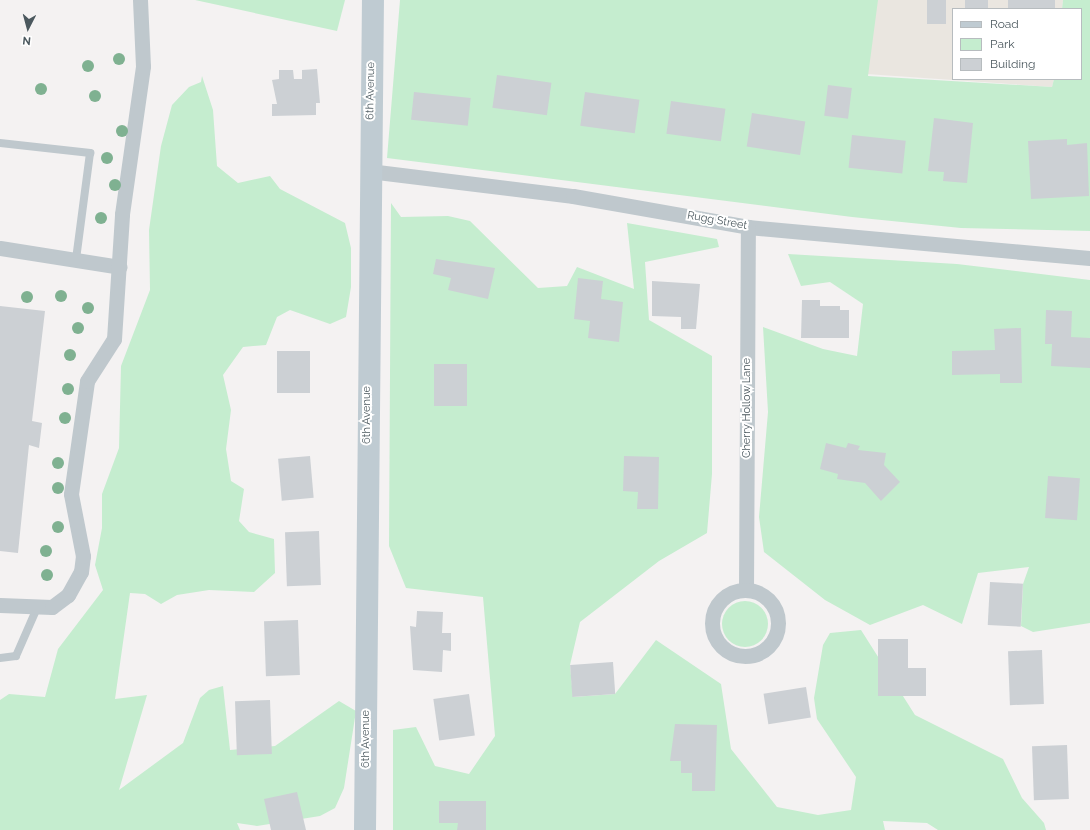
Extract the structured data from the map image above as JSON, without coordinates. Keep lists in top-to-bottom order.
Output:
{
  "streets": {
    "street": ["6th Avenue", "Rugg Street", "Cherry Hollow Lane"]
  },
  "crossings": [
    ["6th Avenue", "Rugg Street"],
    ["Rugg Street", "Cherry Hollow Lane"]
  ],
  "legend": ["Road", "Park", "Building"],
  "north": "bottom"
}
